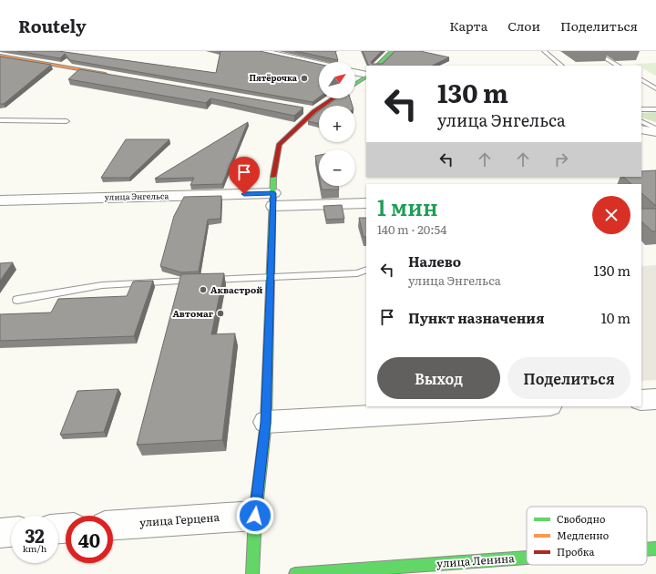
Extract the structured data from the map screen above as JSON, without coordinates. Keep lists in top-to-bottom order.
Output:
{
  "streets": {
    "street": ["улица Энгельса", "улица Герцена", "улица Ленина"]
  },
  "places": ["Пятёрочка", "Аквастрой", "Автомаг"],
  "legend": ["Свободно", "Медленно", "Пробка"],
  "north": "top right",
  "page": {
    "header": "Routely",
    "nav": ["Карта", "Слои", "Поделиться"],
    "map_buttons": ["+", "−"],
    "turn": ["130 m", "улица Энгельса"],
    "heading": ["1 мин", "140 m · 20:54"],
    "list": [
      {
        "name": "Налево",
        "note": "улица Энгельса",
        "value": "130 m"
      },
      {
        "name": "Пункт назначения",
        "value": "10 m"
      }
    ],
    "buttons": ["Выход", "Поделиться"],
    "speed": "32 km/h",
    "limit": "40"
  }
}
